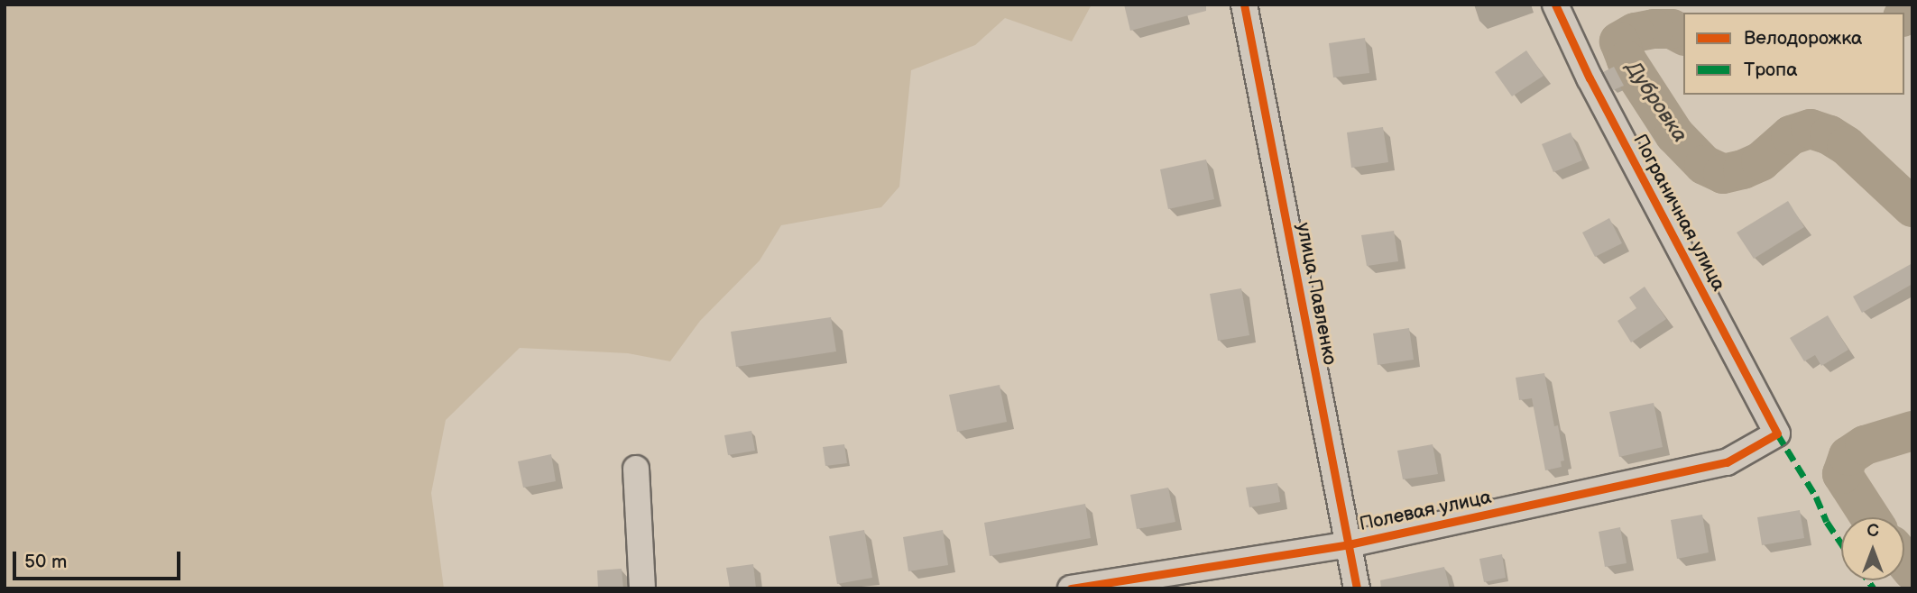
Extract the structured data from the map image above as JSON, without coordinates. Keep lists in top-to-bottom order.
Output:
{
  "streets": {
    "street": ["Пограничная улица", "улица Павленко", "Полевая улица"]
  },
  "crossings": [
    ["Пограничная улица", "Полевая улица"],
    ["улица Павленко", "Полевая улица"]
  ],
  "water": ["Дубровка"],
  "legend": ["Велодорожка", "Тропа"],
  "scale_bar": "50 m",
  "north": "top"
}
